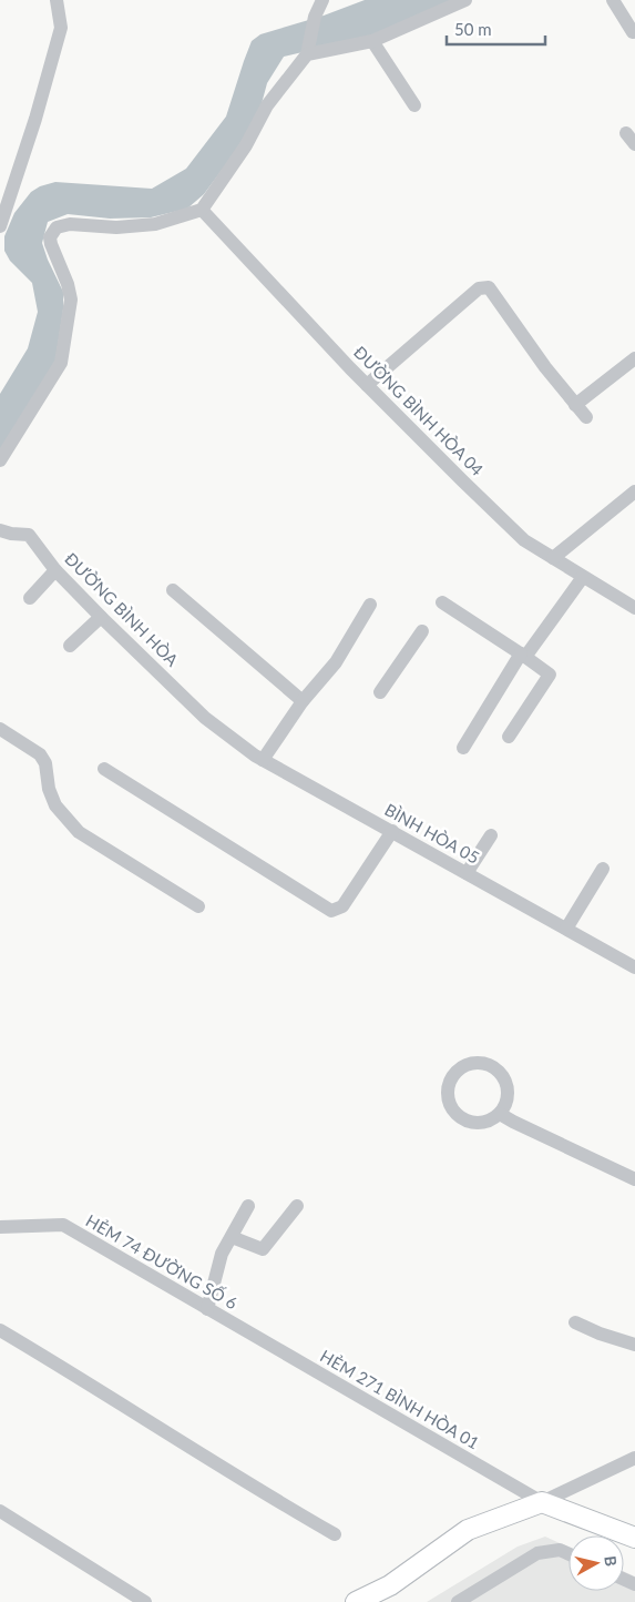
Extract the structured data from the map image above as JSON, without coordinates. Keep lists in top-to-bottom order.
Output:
{
  "streets": {
    "street": [
      "ĐƯỜNG BÌNH HÒA 04",
      "ĐƯỜNG BÌNH HÒA",
      "BÌNH HÒA 05",
      "HẺM 74 ĐƯỜNG SỐ 6",
      "HẺM 271 BÌNH HÒA 01"
    ]
  },
  "crossings": [
    ["ĐƯỜNG BÌNH HÒA", "BÌNH HÒA 05"],
    ["HẺM 74 ĐƯỜNG SỐ 6", "HẺM 271 BÌNH HÒA 01"]
  ],
  "scale_bar": "50 m",
  "north": "right"
}
